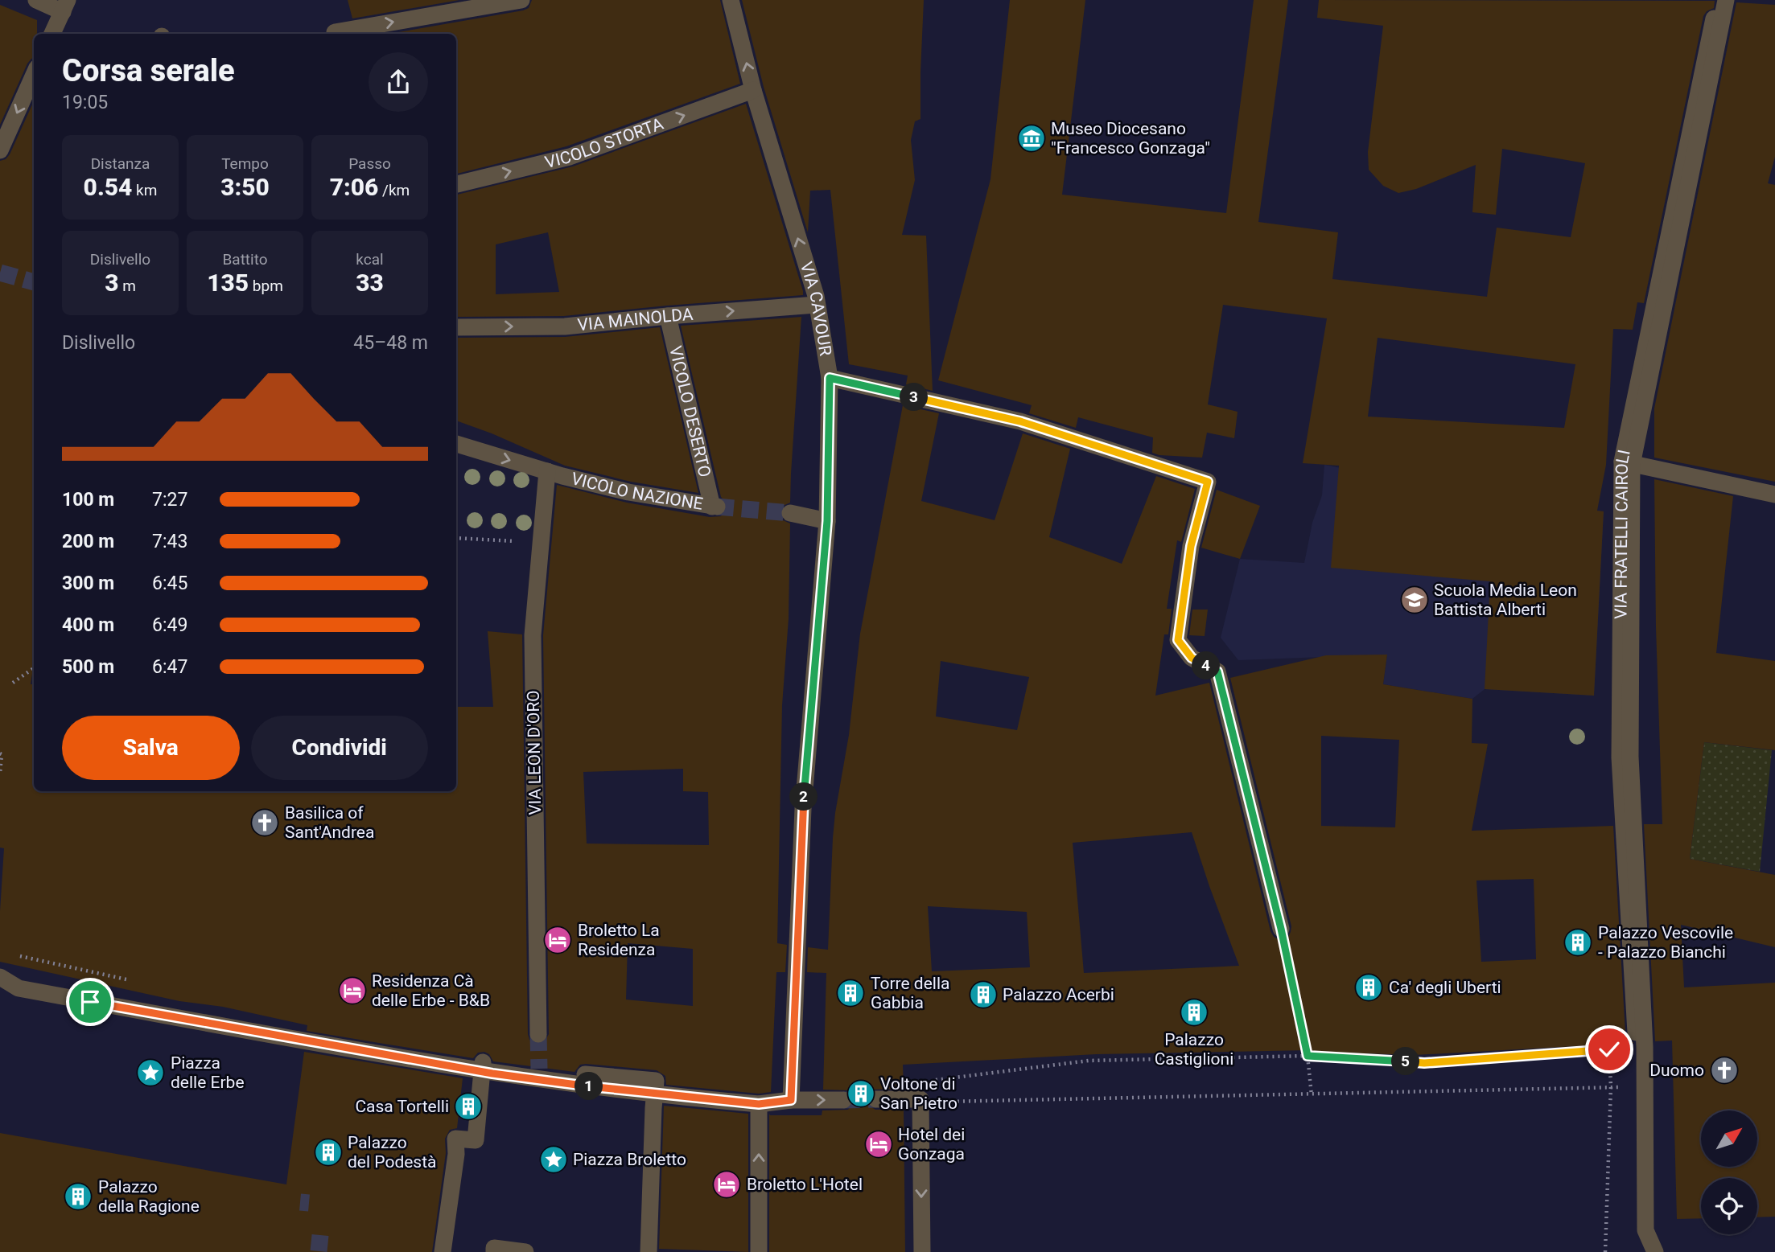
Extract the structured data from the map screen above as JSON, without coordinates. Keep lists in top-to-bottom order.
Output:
{
  "streets": {
    "street": [
      "VICOLO STORTA",
      "VIA CAVOUR",
      "VIA MAINOLDA",
      "VICOLO DESERTO",
      "VICOLO NAZIONE",
      "VIA FRATELLI CAIROLI",
      "VIA LEON D'ORO"
    ]
  },
  "crossings": [
    ["VICOLO STORTA", "VIA CAVOUR"],
    ["VIA CAVOUR", "VIA MAINOLDA"],
    ["VIA MAINOLDA", "VICOLO DESERTO"],
    ["VICOLO DESERTO", "VICOLO NAZIONE"],
    ["VICOLO NAZIONE", "VIA LEON D'ORO"]
  ],
  "one_way": ["VICOLO STORTA", "VIA MAINOLDA", "VICOLO NAZIONE"],
  "places": {
    "museum": ["Museo Diocesano \"Francesco Gonzaga\""],
    "school or university": ["Scuola Media Leon Battista Alberti"],
    "church": ["Basilica of Sant'Andrea", "Duomo"],
    "hotel": [
      "Broletto La Residenza",
      "Residenza Cà delle Erbe - B&B",
      "Hotel dei Gonzaga",
      "Broletto L'Hotel"
    ],
    "building": [
      "Palazzo Vescovile - Palazzo Bianchi",
      "Ca' degli Uberti",
      "Torre della Gabbia",
      "Palazzo Acerbi",
      "Palazzo Castiglioni",
      "Voltone di San Pietro",
      "Casa Tortelli",
      "Palazzo del Podestà",
      "Palazzo della Ragione"
    ],
    "place": ["Piazza delle Erbe", "Piazza Broletto"]
  },
  "north": "top right",
  "page": {
    "heading": ["Corsa serale", "19:05"],
    "stats": [
      ["Distanza", "0.54 km"],
      ["Tempo", "3:50"],
      ["Passo", "7:06 /km"],
      ["Dislivello", "3 m"],
      ["Battito", "135 bpm"],
      ["kcal", "33"]
    ],
    "chart": ["Dislivello", "45–48 m"],
    "pins": [
      "3",
      "4",
      "2",
      "5",
      "1"
    ],
    "list": [
      {
        "name": "100 m",
        "note": "7:27"
      },
      {
        "name": "200 m",
        "note": "7:43"
      },
      {
        "name": "300 m",
        "note": "6:45"
      },
      {
        "name": "400 m",
        "note": "6:49"
      },
      {
        "name": "500 m",
        "note": "6:47"
      }
    ],
    "buttons": ["Salva", "Condividi"]
  }
}
